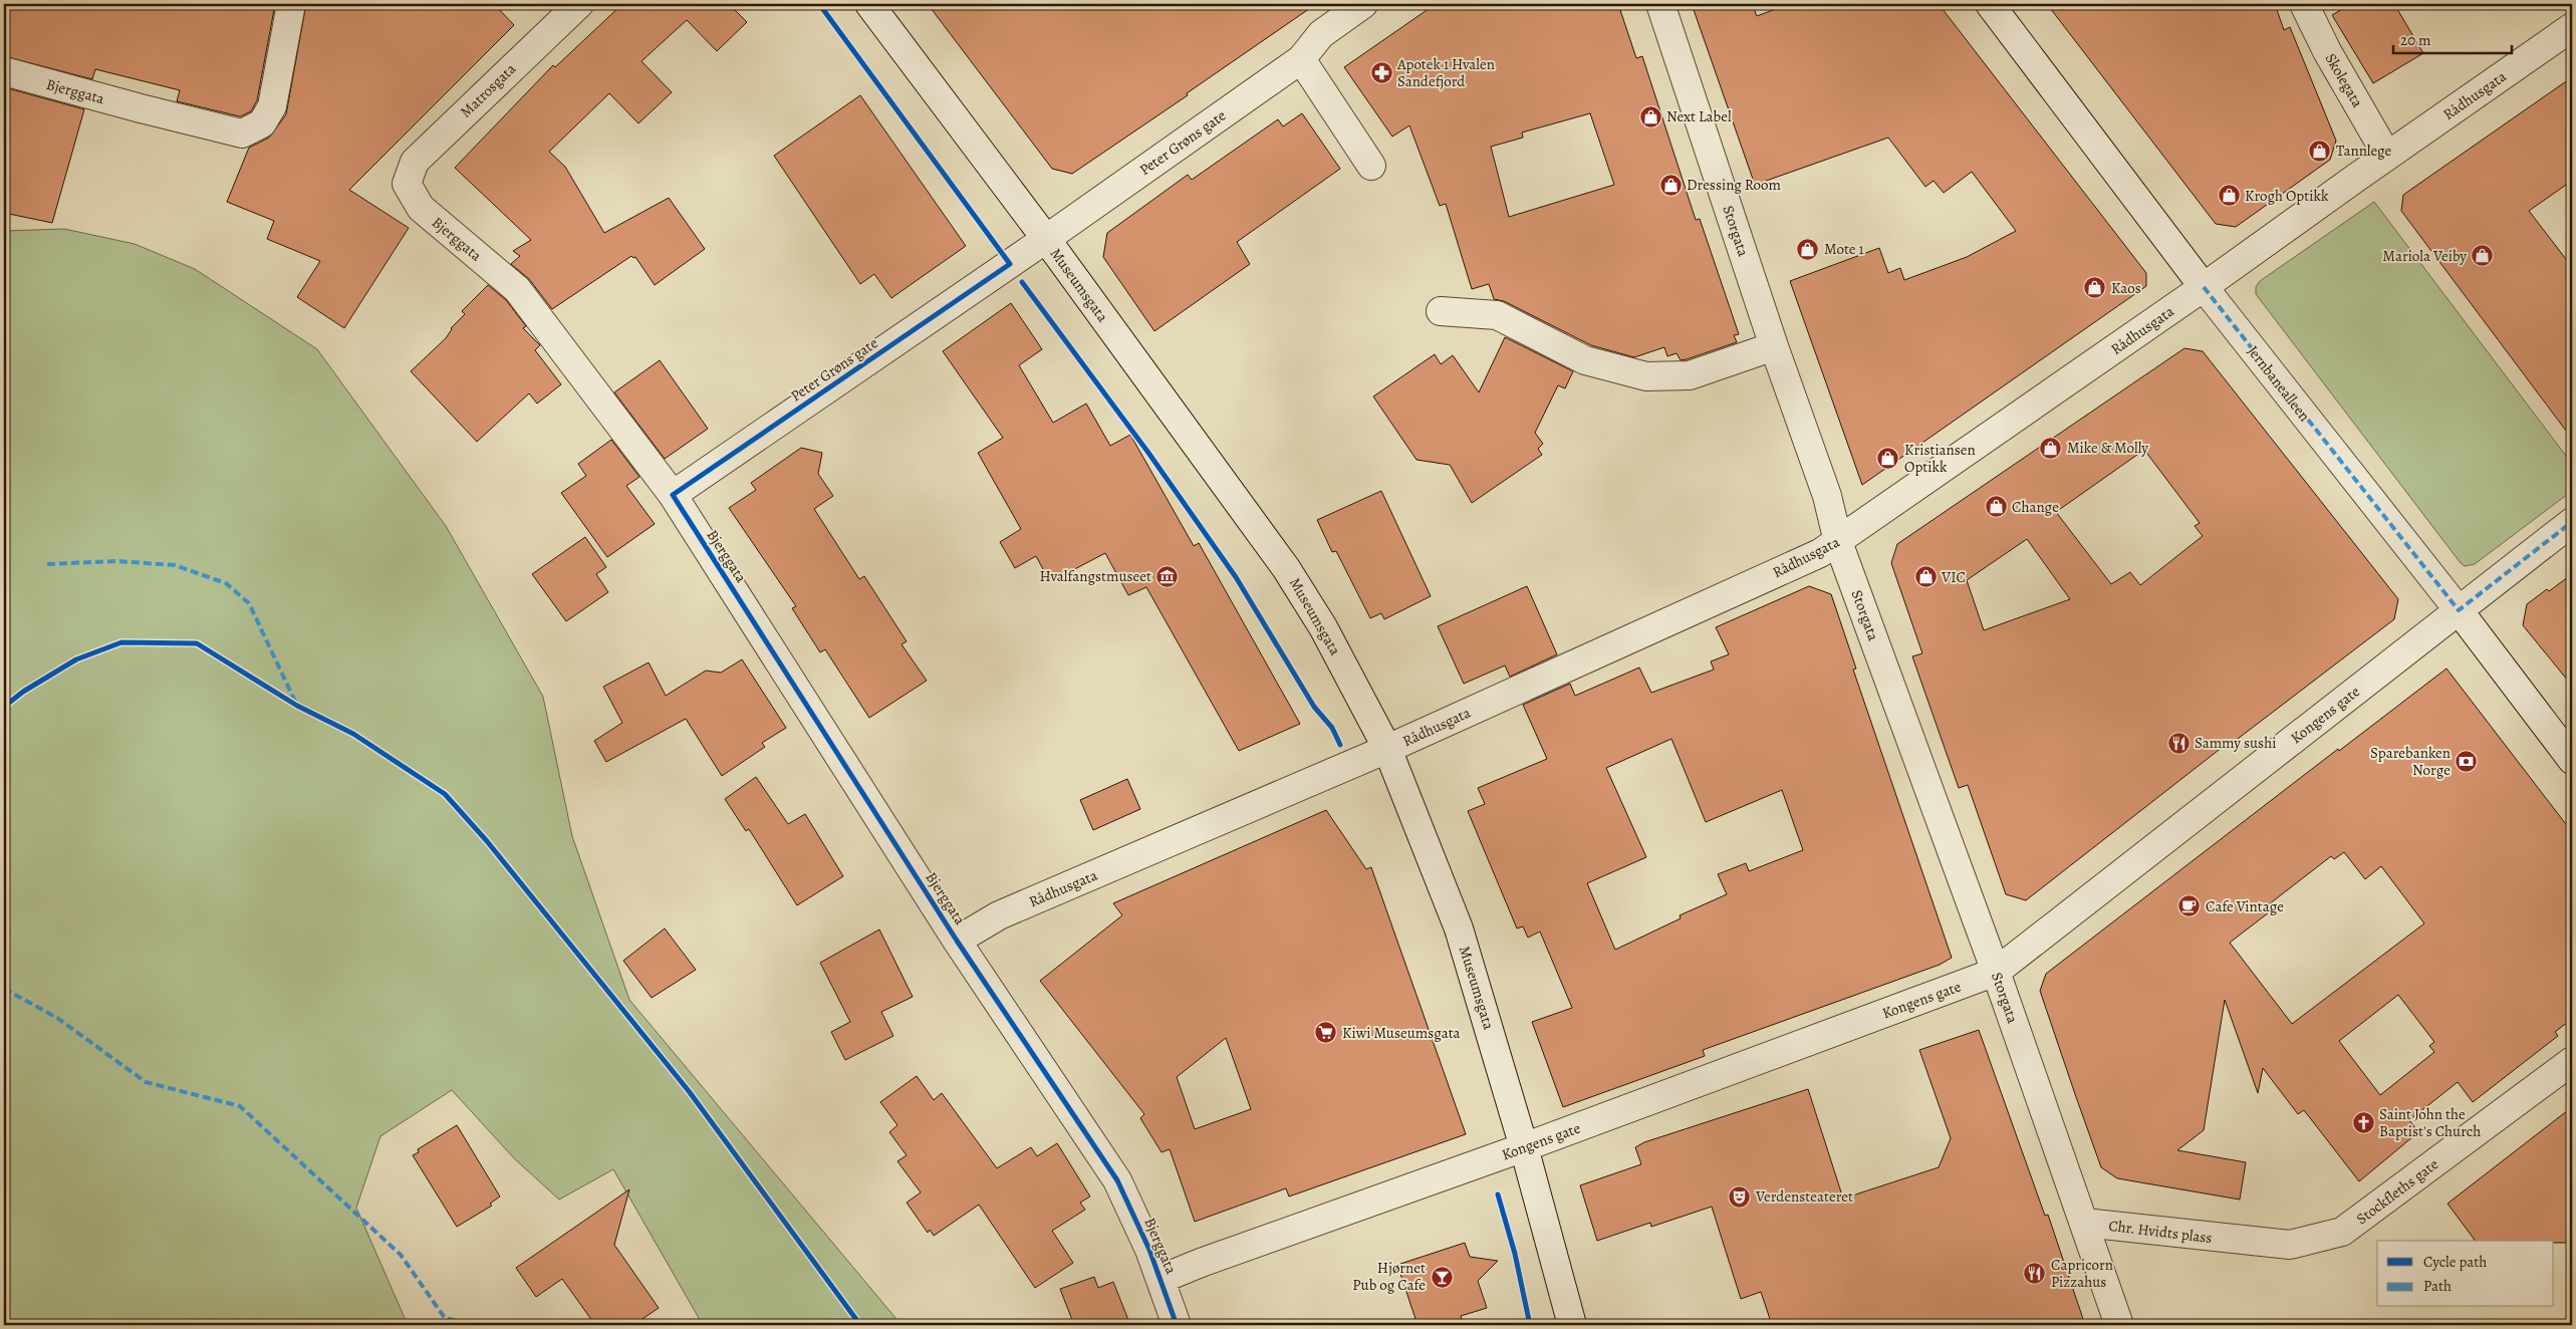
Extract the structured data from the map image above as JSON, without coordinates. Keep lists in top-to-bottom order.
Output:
{
  "streets": {
    "street": [
      "Skolegata",
      "Matrosgata",
      "Bjerggata",
      "Rådhusgata",
      "Peter Grøns gate",
      "Storgata",
      "Museumsgata",
      "Jernbanealleen",
      "Kongens gate",
      "Stockfleths gate",
      "Chr. Hvidts plass"
    ]
  },
  "crossings": [
    ["Skolegata", "Rådhusgata"],
    ["Matrosgata", "Bjerggata"],
    ["Bjerggata", "Rådhusgata"],
    ["Bjerggata", "Peter Grøns gate"],
    ["Bjerggata", "Kongens gate"],
    ["Rådhusgata", "Storgata"],
    ["Rådhusgata", "Museumsgata"],
    ["Rådhusgata", "Jernbanealleen"],
    ["Peter Grøns gate", "Museumsgata"],
    ["Storgata", "Kongens gate"],
    ["Storgata", "Chr. Hvidts plass"],
    ["Museumsgata", "Kongens gate"],
    ["Jernbanealleen", "Kongens gate"],
    ["Stockfleths gate", "Chr. Hvidts plass"]
  ],
  "places": {
    "pharmacy": ["Apotek 1 Hvalen Sandefjord"],
    "shop": [
      "Next Label",
      "Tannlege",
      "Dressing Room",
      "Krogh Optikk",
      "Mote 1",
      "Mariola Veiby",
      "Kaos",
      "Mike & Molly",
      "Kristiansen Optikk",
      "Change",
      "VIC"
    ],
    "museum": ["Hvalfangstmuseet"],
    "restaurant": ["Sammy sushi", "Capricorn Pizzahus"],
    "bank": ["Sparebanken Norge"],
    "cafe": ["Cafe Vintage"],
    "supermarket": ["Kiwi Museumsgata"],
    "church": ["Saint John the Baptist's Church"],
    "theatre": ["Verdensteateret"],
    "bar": ["Hjørnet Pub og Cafe"]
  },
  "legend": ["Cycle path", "Path"],
  "scale_bar": "20 m"
}
